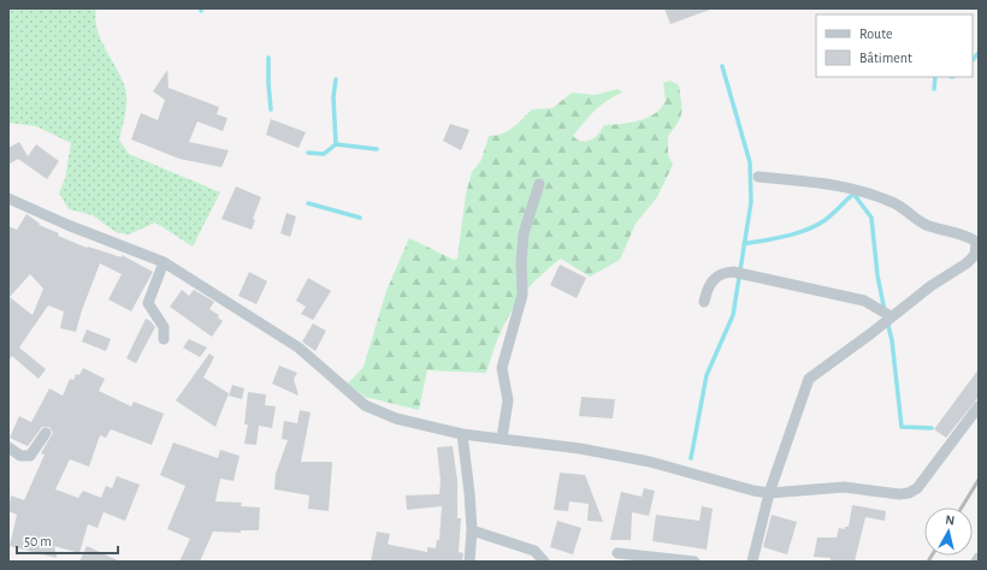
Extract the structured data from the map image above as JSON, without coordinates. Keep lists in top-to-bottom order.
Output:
{
  "legend": ["Route", "Bâtiment"],
  "scale_bar": "50 m",
  "north": "top"
}
